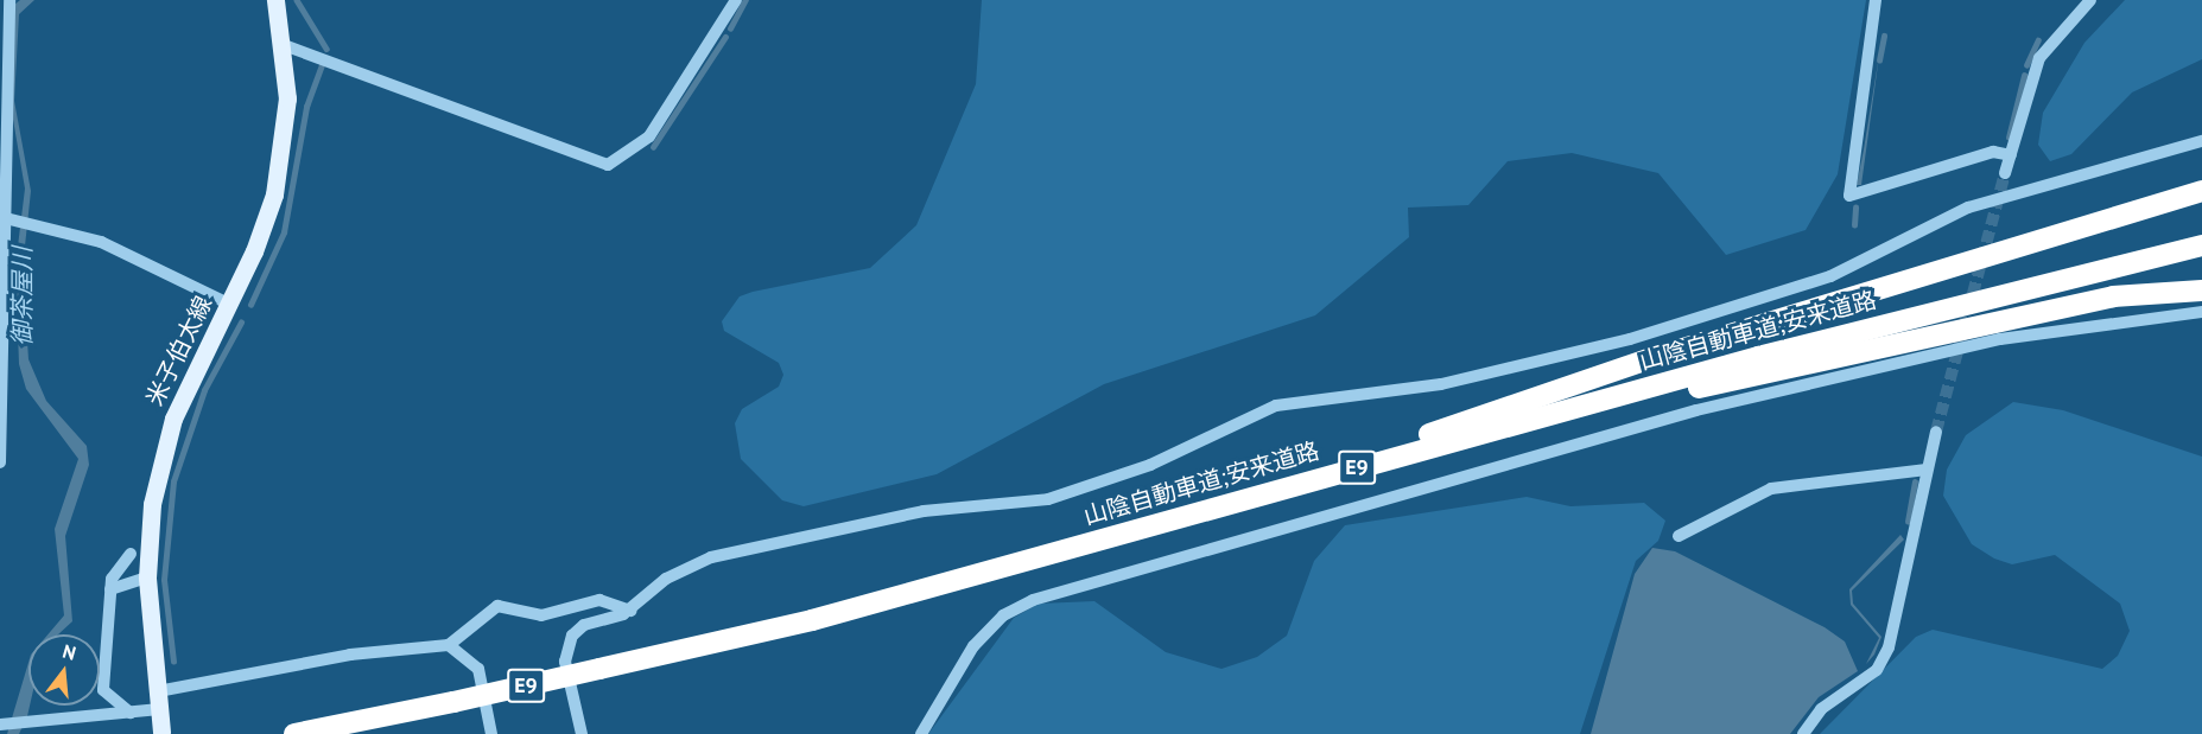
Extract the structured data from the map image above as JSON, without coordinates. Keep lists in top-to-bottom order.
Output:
{
  "streets": {
    "highway": ["山陰自動車道;安来道路", "E9"],
    "main road": ["米子伯太線"]
  },
  "water": ["御茶屋川"],
  "north": "top"
}
